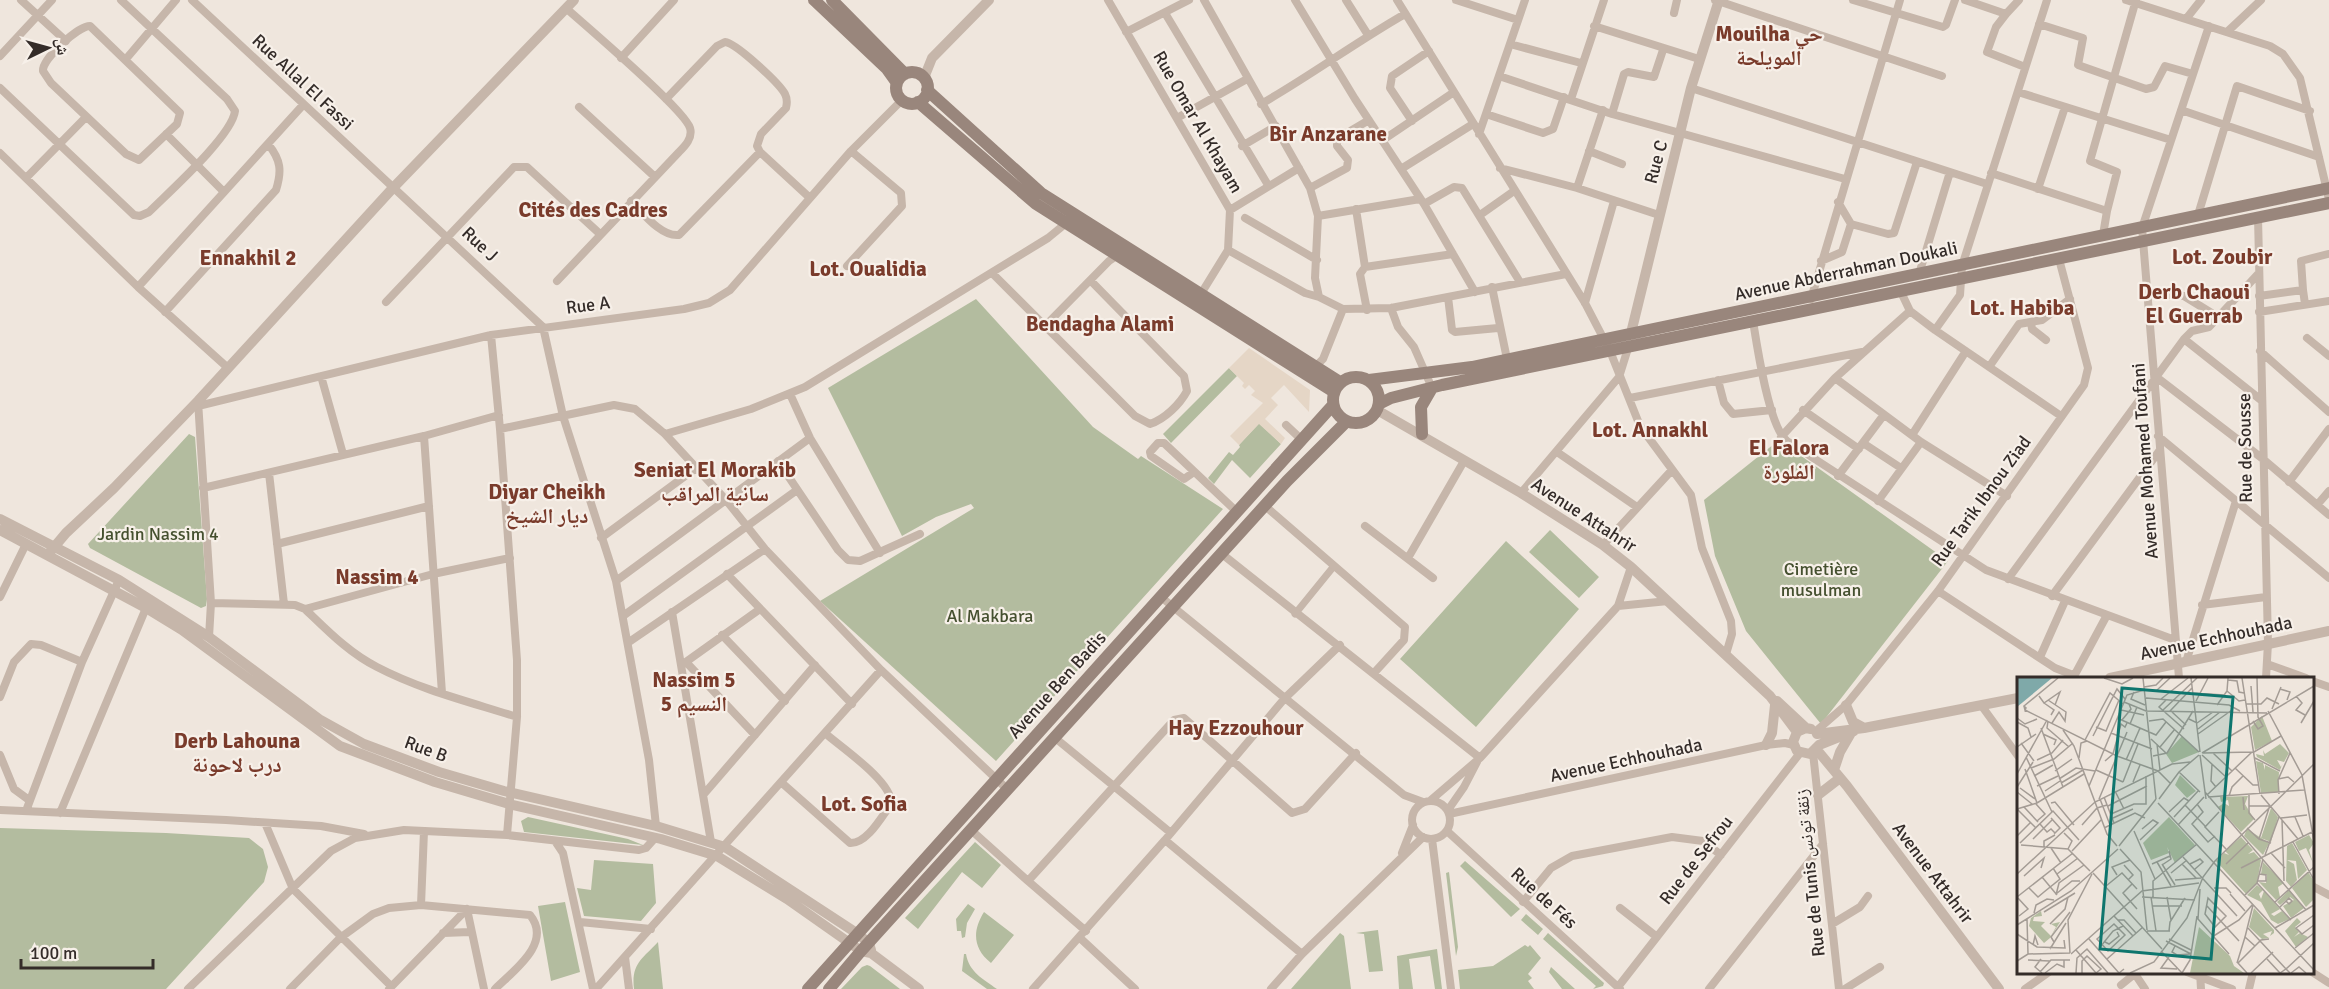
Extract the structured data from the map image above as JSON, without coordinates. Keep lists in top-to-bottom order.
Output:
{
  "streets": {
    "main road": ["Avenue Abderrahman Doukali", "Avenue Ben Badis"],
    "street": [
      "Rue Allal El Fassi",
      "Rue Omar Al Khayam",
      "Rue C",
      "Rue J",
      "Rue A",
      "Rue de Sousse",
      "Avenue Mohamed Toufani",
      "Rue Tarik Ibnou Ziad",
      "Avenue Attahrir",
      "Avenue Echhouhada",
      "Rue B",
      "Rue de Sefrou",
      "Rue de Tunis زنقة تونس",
      "Rue de Fés"
    ]
  },
  "crossings": [
    ["Rue Allal El Fassi", "Rue J"],
    ["Rue C", "Avenue Abderrahman Doukali"],
    ["Rue J", "Rue A"],
    ["Avenue Abderrahman Doukali", "Rue de Sousse"],
    ["Avenue Abderrahman Doukali", "Avenue Mohamed Toufani"],
    ["Avenue Abderrahman Doukali", "Rue Tarik Ibnou Ziad"],
    ["Avenue Abderrahman Doukali", "Avenue Attahrir"],
    ["Avenue Abderrahman Doukali", "Avenue Ben Badis"],
    ["Rue de Sousse", "Avenue Echhouhada"],
    ["Avenue Mohamed Toufani", "Avenue Echhouhada"],
    ["Rue Tarik Ibnou Ziad", "Avenue Attahrir"],
    ["Rue Tarik Ibnou Ziad", "Avenue Echhouhada"],
    ["Rue Tarik Ibnou Ziad", "Rue de Sefrou"],
    ["Rue Tarik Ibnou Ziad", "Rue de Tunis زنقة تونس"],
    ["Avenue Attahrir", "Avenue Echhouhada"],
    ["Avenue Attahrir", "Avenue Ben Badis"],
    ["Avenue Attahrir", "Rue de Sefrou"],
    ["Avenue Attahrir", "Rue de Tunis زنقة تونس"],
    ["Avenue Echhouhada", "Rue de Sefrou"],
    ["Avenue Echhouhada", "Rue de Tunis زنقة تونس"],
    ["Avenue Echhouhada", "Rue de Fés"],
    ["Avenue Ben Badis", "Rue B"],
    ["Rue de Sefrou", "Rue de Tunis زنقة تونس"],
    ["Rue de Sefrou", "Rue de Fés"]
  ],
  "districts": [
    "Mouilha حي المويلحة",
    "Bir Anzarane",
    "Cités des Cadres",
    "Lot. Zoubir",
    "Ennakhil 2",
    "Lot. Oualidia",
    "Derb Chaoui El Guerrab",
    "Lot. Habiba",
    "Bendagha Alami",
    "Lot. Annakhl",
    "El Falora الفلورة",
    "Seniat El Morakib سانية المراقب",
    "Diyar Cheikh ديار الشيخ",
    "Nassim 4",
    "Nassim 5 النسيم 5",
    "Hay Ezzouhour",
    "Derb Lahouna درب لاحونة",
    "Lot. Sofia"
  ],
  "parks": ["Jardin Nassim 4", "Cimetière musulman", "Al Makbara"],
  "scale_bar": "100 m",
  "north": "right"
}
